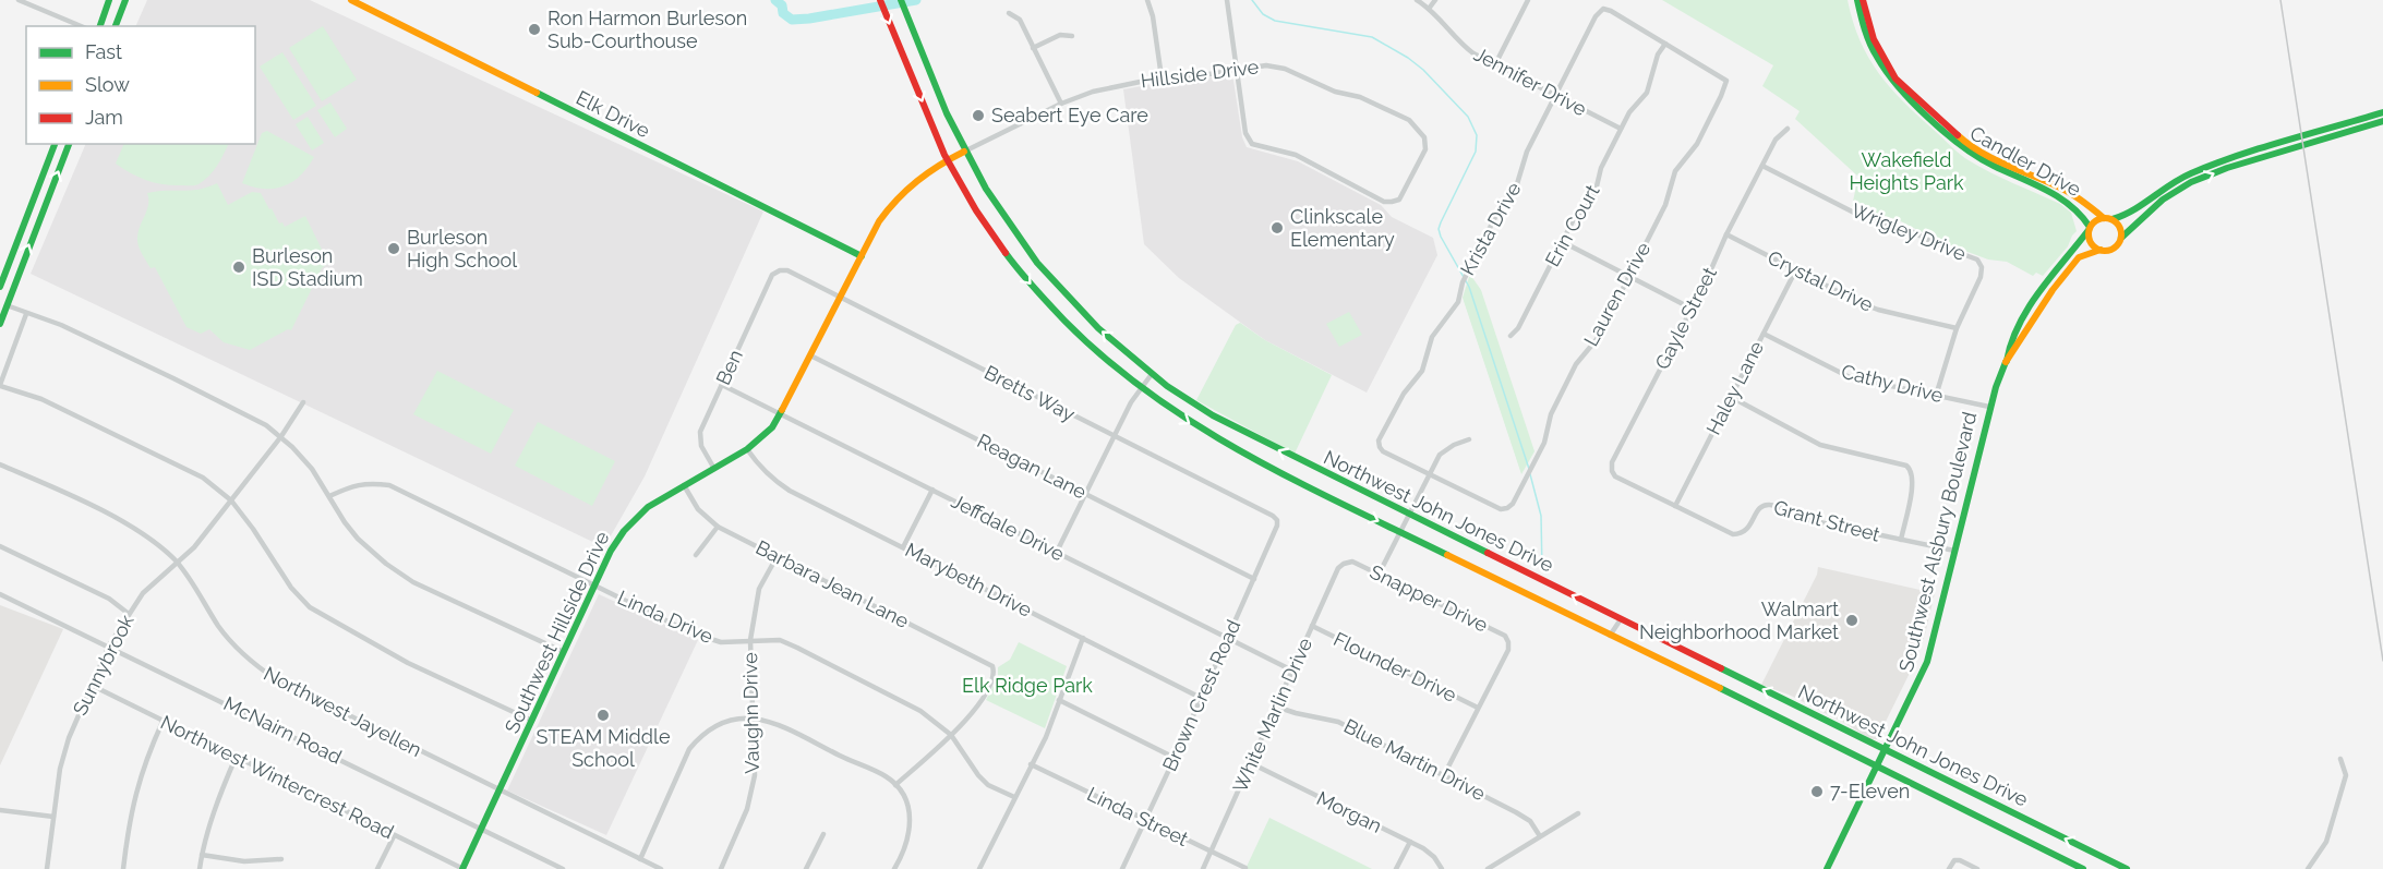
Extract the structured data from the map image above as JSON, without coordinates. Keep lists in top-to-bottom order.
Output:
{
  "streets": {
    "main road": [
      "Elk Drive",
      "Candler Drive",
      "Northwest John Jones Drive",
      "Southwest Alsbury Boulevard",
      "Southwest Hillside Drive"
    ],
    "street": [
      "Hillside Drive",
      "Jennifer Drive",
      "Erin Court",
      "Krista Drive",
      "Wrigley Drive",
      "Crystal Drive",
      "Lauren Drive",
      "Gayle Street",
      "Ben",
      "Cathy Drive",
      "Haley Lane",
      "Bretts Way",
      "Reagan Lane",
      "Grant Street",
      "Jeffdale Drive",
      "Marybeth Drive",
      "Barbara Jean Lane",
      "Snapper Drive",
      "Linda Drive",
      "Sunnybrook",
      "Flounder Drive",
      "Brown Crest Road",
      "Northwest Jayellen",
      "Vaughn Drive",
      "White Marlin Drive",
      "McNairn Road",
      "Blue Martin Drive",
      "Northwest Wintercrest Road",
      "Morgan",
      "Linda Street"
    ]
  },
  "crossings": [
    ["Hillside Drive", "Northwest John Jones Drive"],
    ["Hillside Drive", "Southwest Hillside Drive"],
    ["Jennifer Drive", "Erin Court"],
    ["Jennifer Drive", "Krista Drive"],
    ["Elk Drive", "Southwest Hillside Drive"],
    ["Candler Drive", "Southwest Alsbury Boulevard"],
    ["Erin Court", "Krista Drive"],
    ["Erin Court", "Lauren Drive"],
    ["Krista Drive", "Lauren Drive"],
    ["Wrigley Drive", "Crystal Drive"],
    ["Wrigley Drive", "Gayle Street"],
    ["Crystal Drive", "Gayle Street"],
    ["Crystal Drive", "Haley Lane"],
    ["Gayle Street", "Grant Street"],
    ["Ben", "Bretts Way"],
    ["Ben", "Jeffdale Drive"],
    ["Ben", "Southwest Hillside Drive"],
    ["Cathy Drive", "Haley Lane"],
    ["Cathy Drive", "Southwest Alsbury Boulevard"],
    ["Haley Lane", "Grant Street"],
    ["Bretts Way", "Southwest Hillside Drive"],
    ["Bretts Way", "Brown Crest Road"],
    ["Reagan Lane", "Southwest Hillside Drive"],
    ["Reagan Lane", "Brown Crest Road"],
    ["Northwest John Jones Drive", "Southwest Alsbury Boulevard"],
    ["Northwest John Jones Drive", "Southwest Hillside Drive"],
    ["Grant Street", "Southwest Alsbury Boulevard"],
    ["Jeffdale Drive", "Southwest Hillside Drive"],
    ["Jeffdale Drive", "Brown Crest Road"],
    ["Jeffdale Drive", "White Marlin Drive"],
    ["Marybeth Drive", "Southwest Hillside Drive"],
    ["Marybeth Drive", "Brown Crest Road"],
    ["Barbara Jean Lane", "Linda Drive"],
    ["Barbara Jean Lane", "Southwest Hillside Drive"],
    ["Barbara Jean Lane", "Vaughn Drive"],
    ["Snapper Drive", "Flounder Drive"],
    ["Snapper Drive", "White Marlin Drive"],
    ["Linda Drive", "Southwest Hillside Drive"],
    ["Linda Drive", "Vaughn Drive"],
    ["Southwest Hillside Drive", "Northwest Jayellen"],
    ["Southwest Hillside Drive", "McNairn Road"],
    ["Southwest Hillside Drive", "Northwest Wintercrest Road"],
    ["Sunnybrook", "Northwest Jayellen"],
    ["Sunnybrook", "McNairn Road"],
    ["Sunnybrook", "Northwest Wintercrest Road"],
    ["Flounder Drive", "White Marlin Drive"],
    ["Brown Crest Road", "Linda Street"],
    ["White Marlin Drive", "Blue Martin Drive"],
    ["White Marlin Drive", "Morgan"],
    ["White Marlin Drive", "Linda Street"]
  ],
  "parks": ["Wakefield Heights Park", "Elk Ridge Park"],
  "places": [
    "Ron Harmon Burleson Sub-Courthouse",
    "Seabert Eye Care",
    "Clinkscale Elementary",
    "Burleson High School",
    "Burleson ISD Stadium",
    "Walmart Neighborhood Market",
    "STEAM Middle School",
    "7-Eleven"
  ],
  "legend": ["Fast", "Slow", "Jam"]
}
